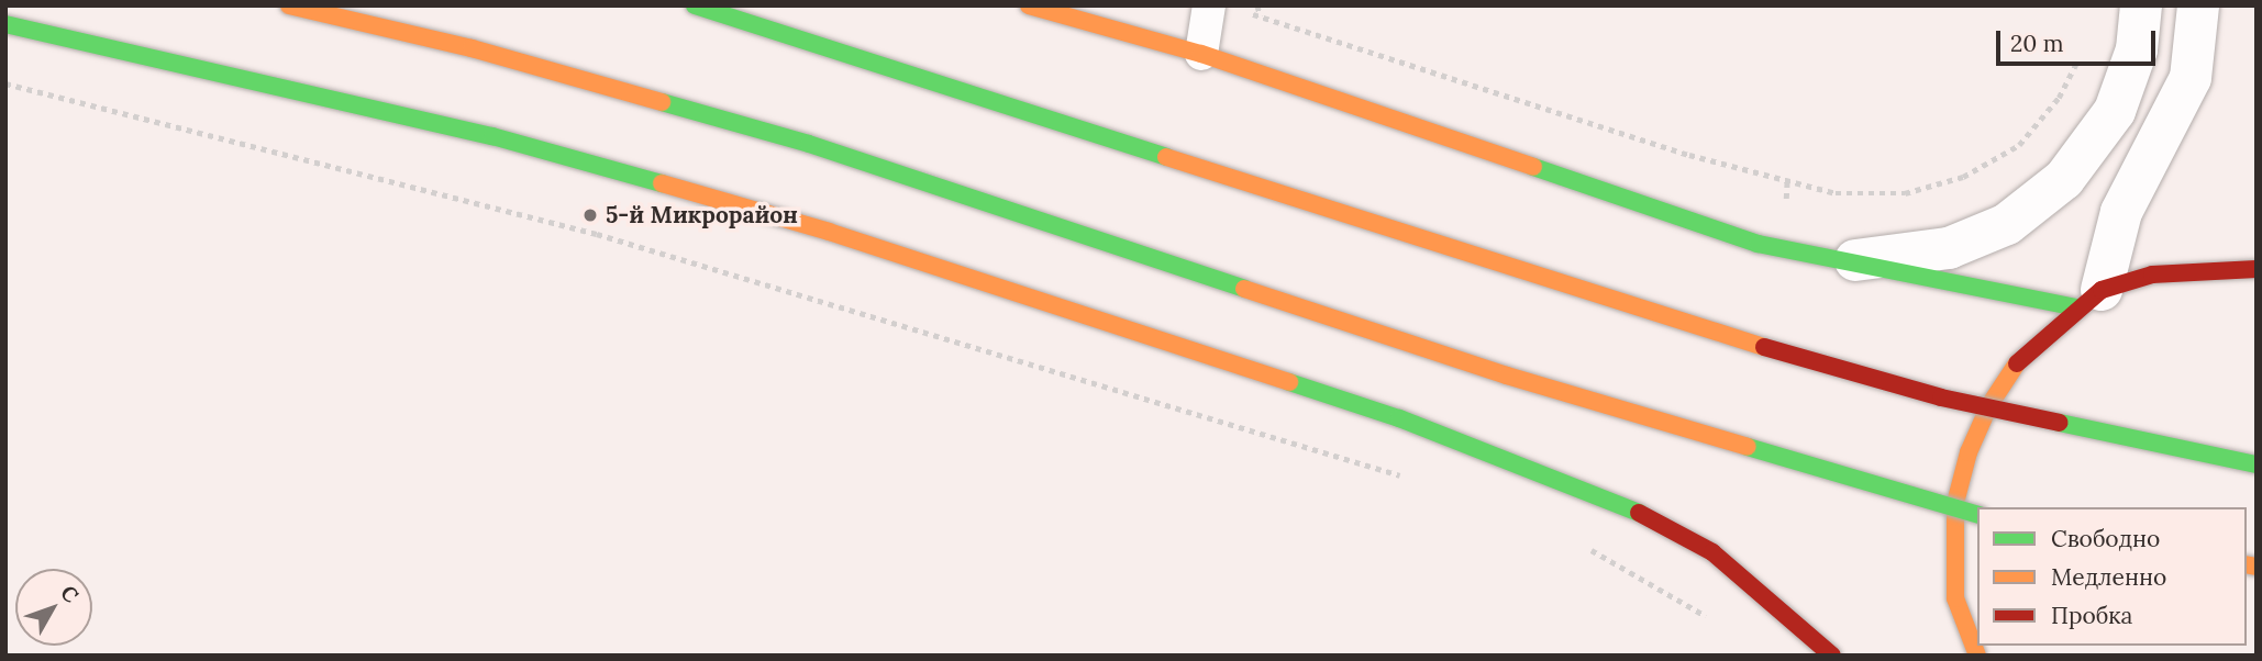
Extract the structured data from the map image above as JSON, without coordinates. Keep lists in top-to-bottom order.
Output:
{
  "places": ["5-й Микрорайон"],
  "legend": ["Свободно", "Медленно", "Пробка"],
  "scale_bar": "20 m",
  "north": "top right"
}
